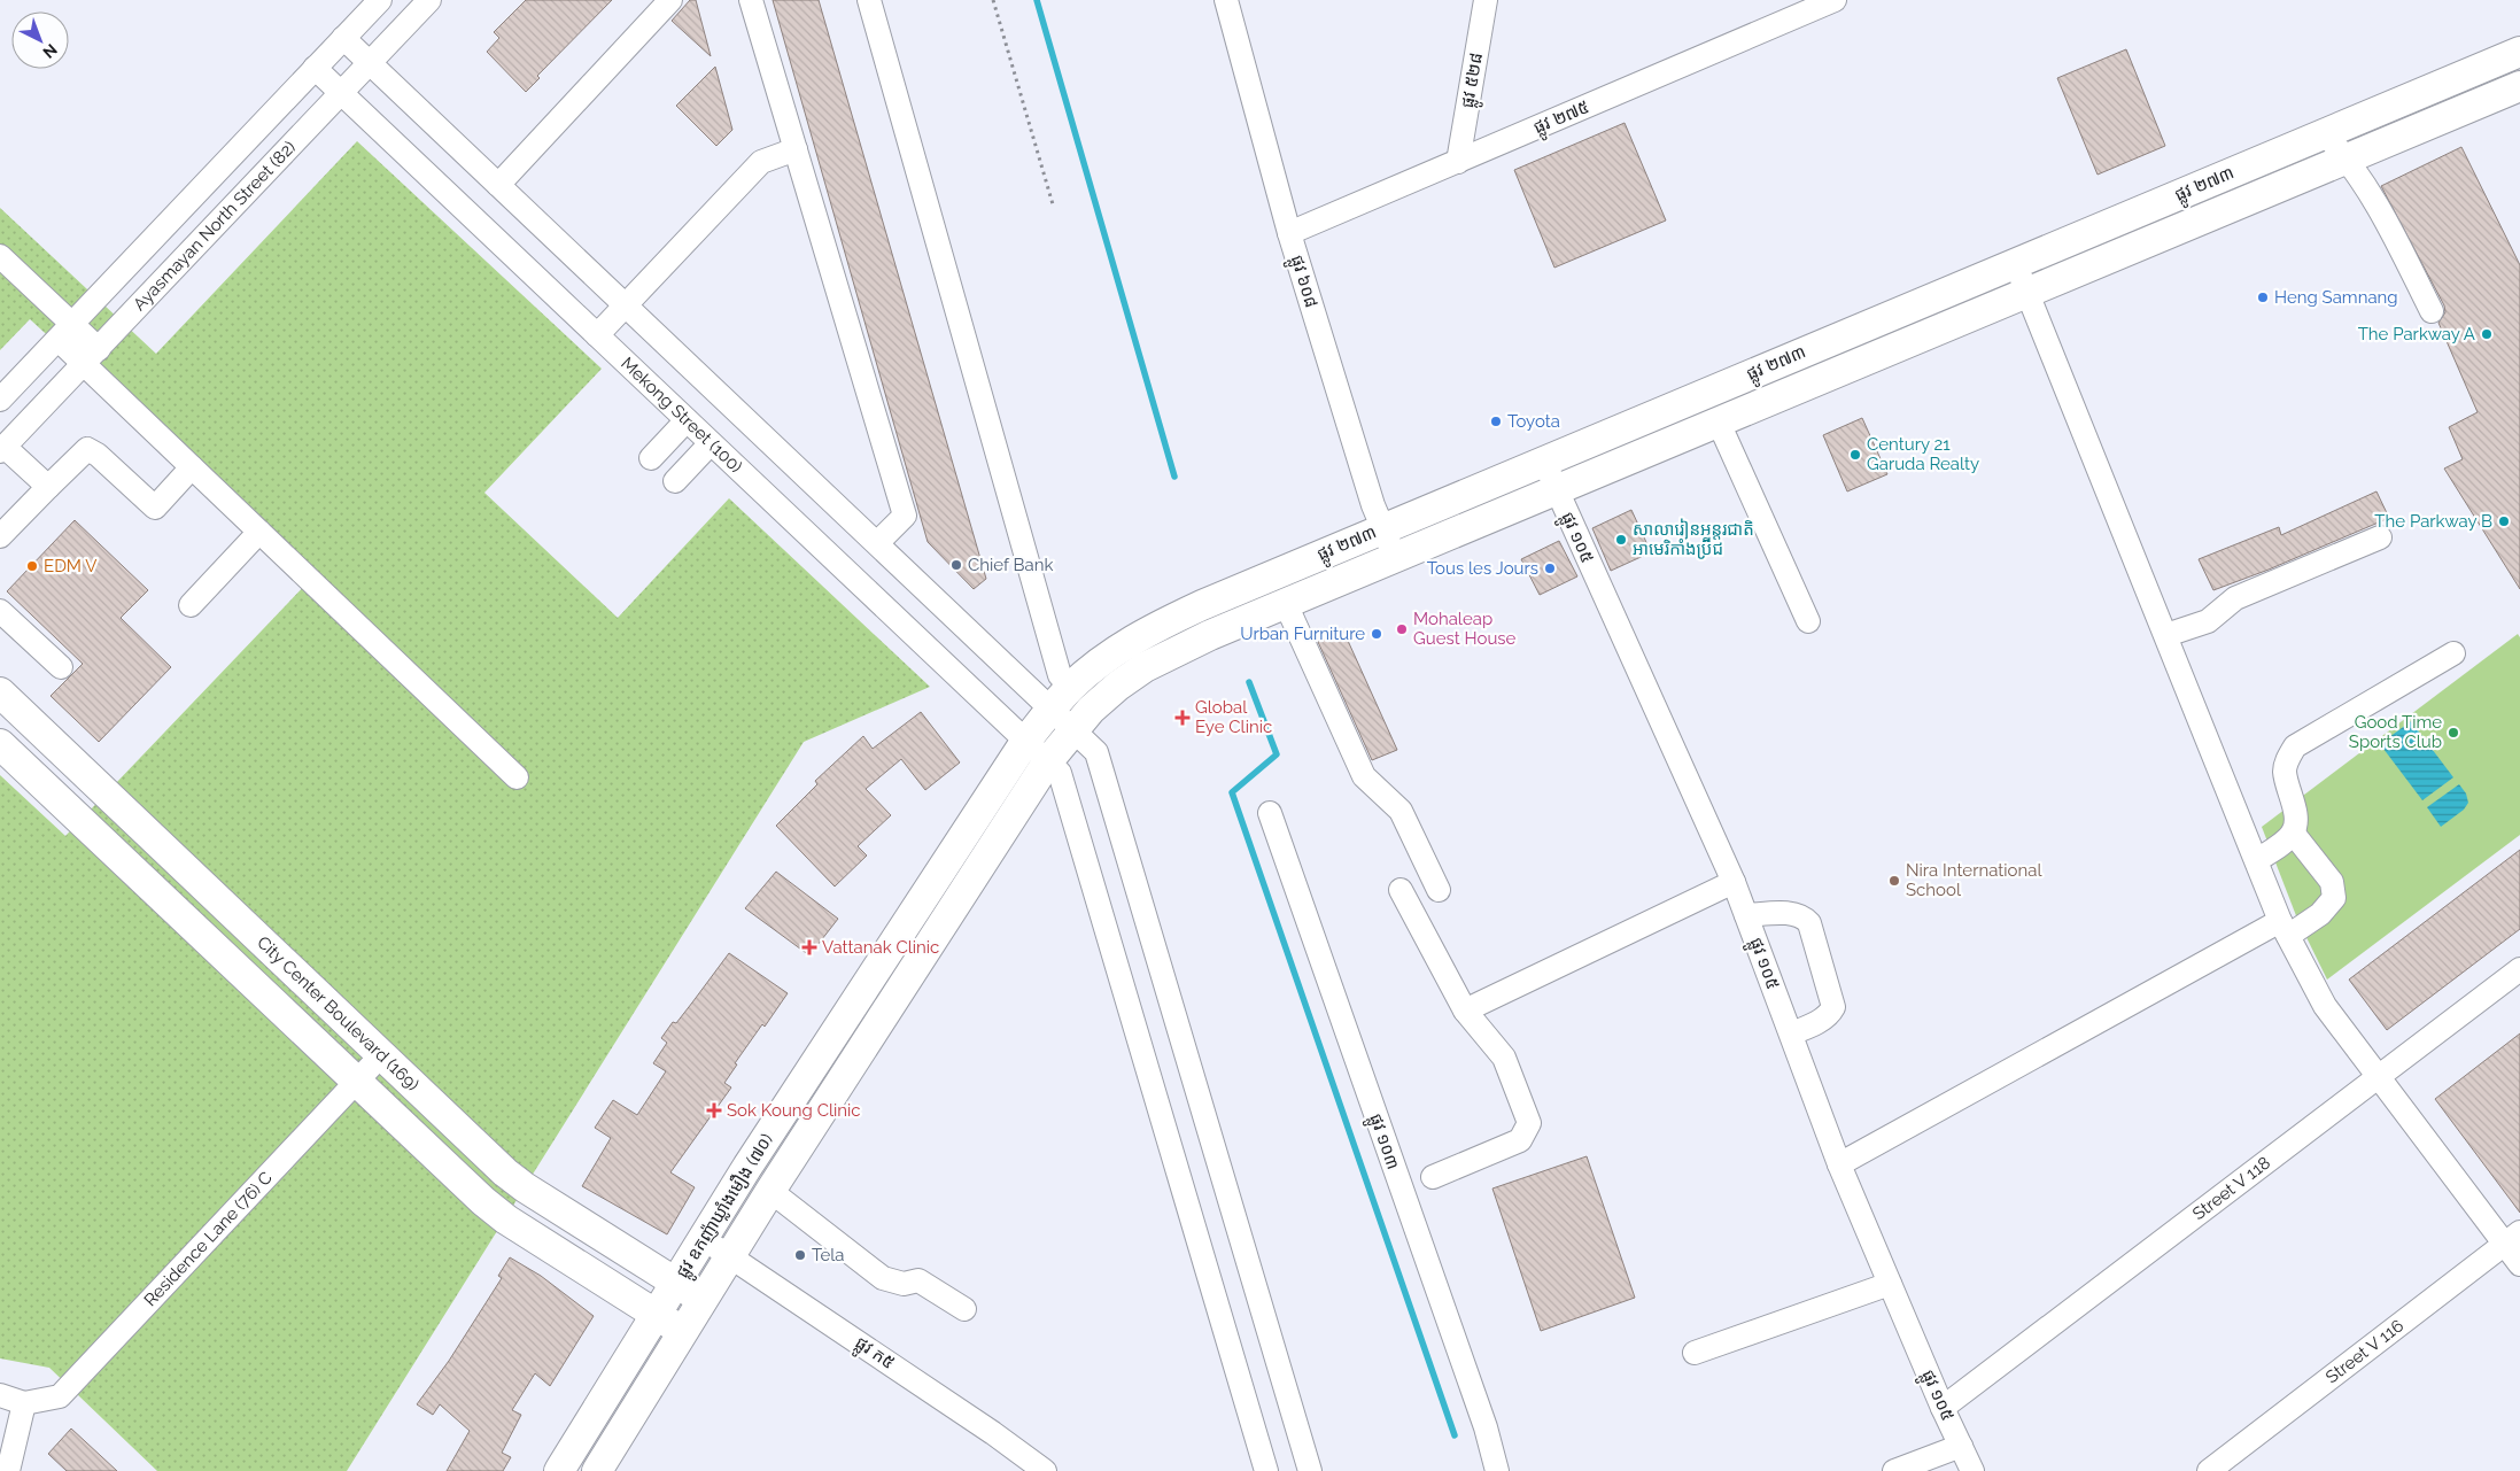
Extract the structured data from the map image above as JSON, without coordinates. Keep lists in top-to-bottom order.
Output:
{
  "streets": {
    "main road": ["ផ្លូវ ២៧៣", "City Center Boulevard (169)", "ផ្លូវ ឧកញ៉ាឃ្លាំងមឿង (៧០)"],
    "street": [
      "ផ្លូវ ៥២៨",
      "ផ្លូវ ២៧៥",
      "Ayasmayan North Street (82)",
      "ផ្លូវ ៦០៨",
      "Mekong Street (100)",
      "ផ្លូវ ១០៥",
      "ផ្លូវ ១០៣",
      "Street V 118",
      "Residence Lane (76) C",
      "Street V 116",
      "ផ្លូវ ក៥"
    ]
  },
  "crossings": [
    ["ផ្លូវ ៥២៨", "ផ្លូវ ២៧៥"],
    ["ផ្លូវ ២៧៥", "ផ្លូវ ៦០៨"],
    ["ផ្លូវ ២៧៣", "ផ្លូវ ៦០៨"],
    ["ផ្លូវ ២៧៣", "Mekong Street (100)"],
    ["ផ្លូវ ២៧៣", "ផ្លូវ ១០៥"],
    ["ផ្លូវ ២៧៣", "ផ្លូវ ឧកញ៉ាឃ្លាំងមឿង (៧០)"],
    ["Ayasmayan North Street (82)", "Mekong Street (100)"],
    ["Mekong Street (100)", "ផ្លូវ ឧកញ៉ាឃ្លាំងមឿង (៧០)"],
    ["ផ្លូវ ១០៥", "Street V 118"],
    ["City Center Boulevard (169)", "ផ្លូវ ឧកញ៉ាឃ្លាំងមឿង (៧០)"],
    ["City Center Boulevard (169)", "Residence Lane (76) C"],
    ["ផ្លូវ ឧកញ៉ាឃ្លាំងមឿង (៧០)", "ផ្លូវ ក៥"]
  ],
  "places": {
    "other": [
      "Heng Samnang",
      "The Parkway A",
      "Toyota",
      "Century 21 Garuda Realty",
      "The Parkway B",
      "សាលារៀនអន្តរជាតិ អាមេរិកាំងប្រ៊ីជ",
      "Chief Bank",
      "EDM V",
      "Tous les Jours",
      "Mohaleap Guest House",
      "Urban Furniture",
      "Good Time Sports Club",
      "Nira International School",
      "Tela"
    ],
    "health": ["Global Eye Clinic", "Vattanak Clinic", "Sok Koung Clinic"]
  },
  "north": "bottom right"
}
